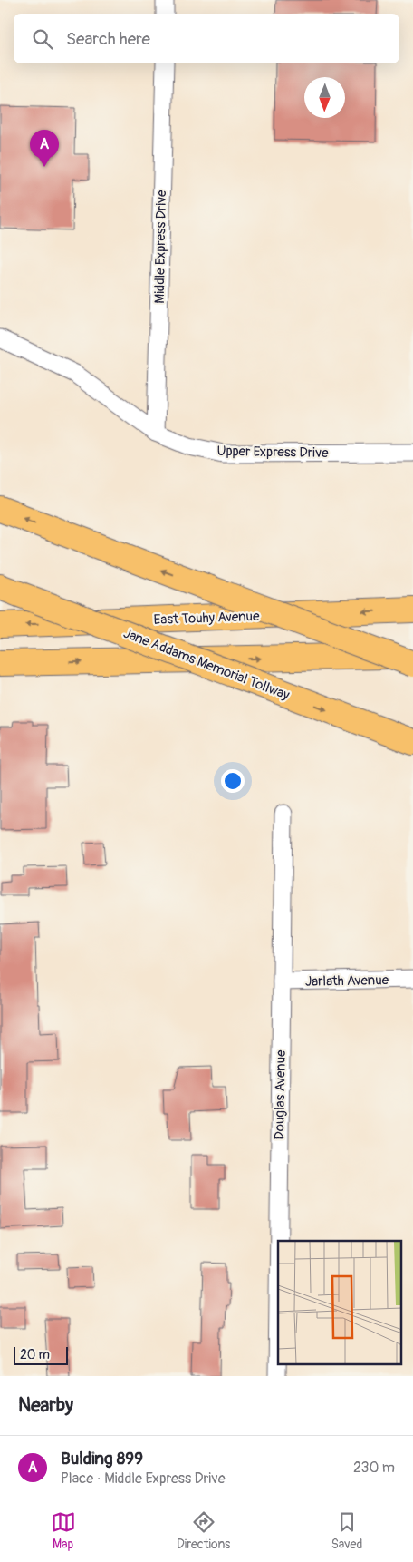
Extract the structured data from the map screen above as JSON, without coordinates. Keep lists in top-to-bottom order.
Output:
{
  "streets": {
    "main road": ["East Touhy Avenue", "Jane Addams Memorial Tollway"],
    "street": [
      "Middle Express Drive",
      "Upper Express Drive",
      "Jarlath Avenue",
      "Douglas Avenue"
    ]
  },
  "crossings": [
    ["Middle Express Drive", "Upper Express Drive"],
    ["Jarlath Avenue", "Douglas Avenue"]
  ],
  "scale_bar": "20 m",
  "north": "bottom",
  "page": {
    "search": "Search here",
    "pins": "A",
    "scale": "20 m",
    "heading": "Nearby",
    "list": [
      {
        "mark": "A",
        "name": "Bulding 899",
        "note": "Place · Middle Express Drive",
        "value": "230 m"
      }
    ],
    "nav": ["Map", "Directions", "Saved"]
  }
}
